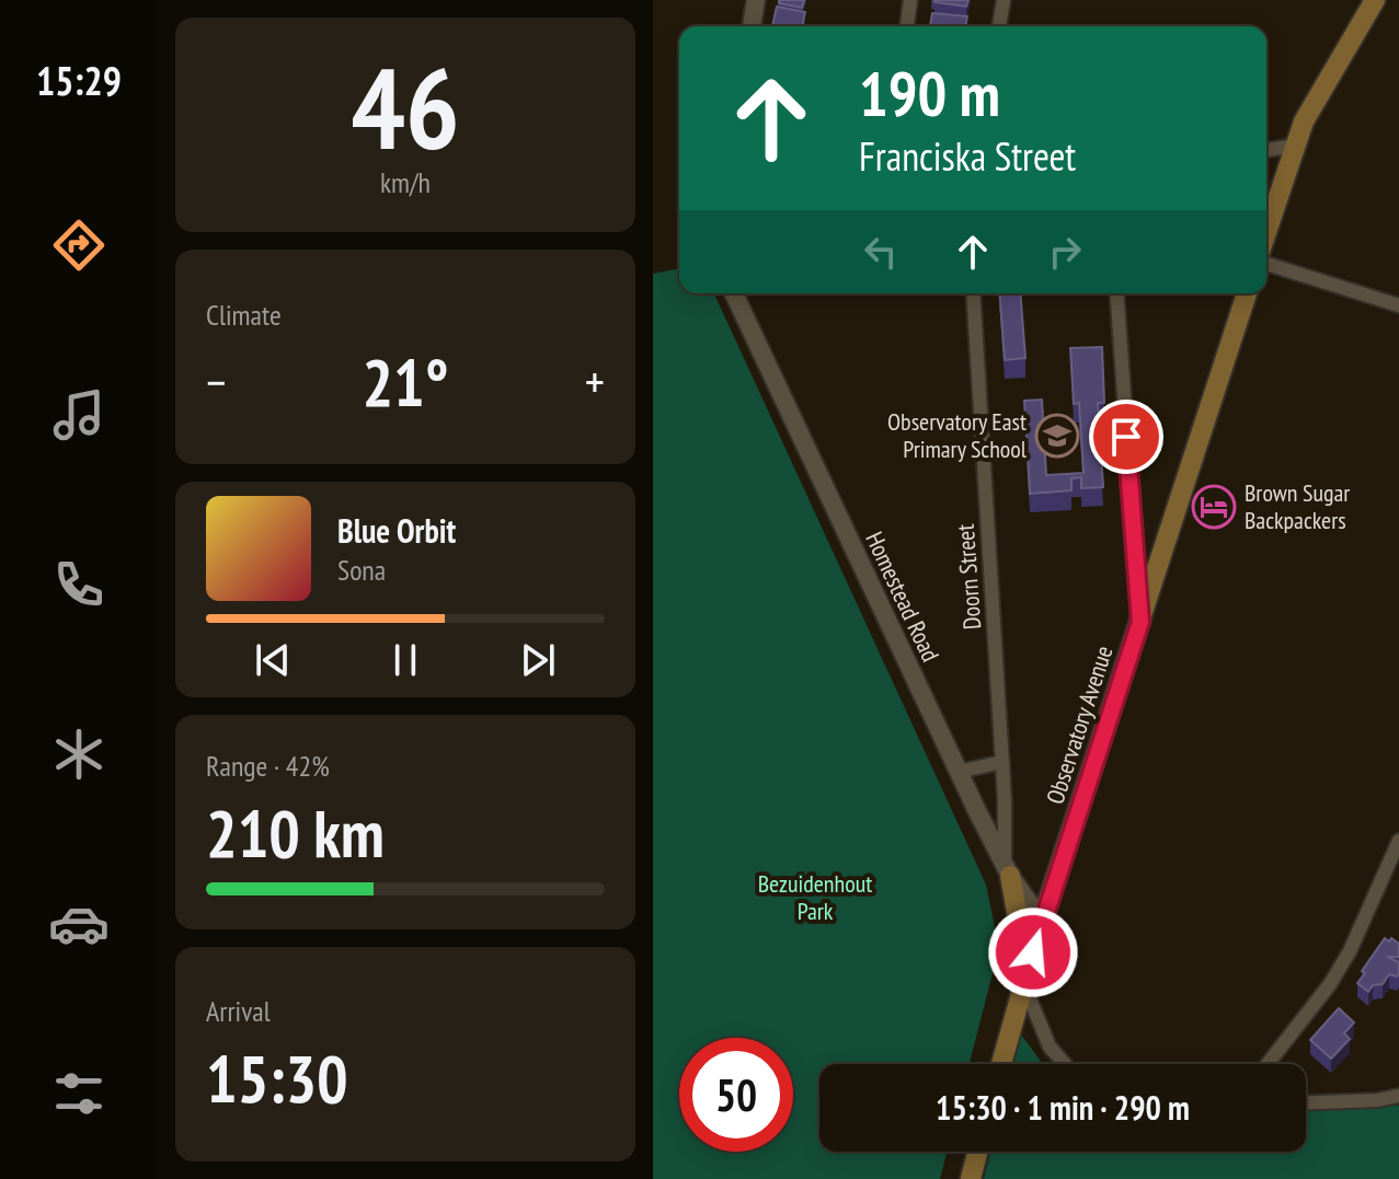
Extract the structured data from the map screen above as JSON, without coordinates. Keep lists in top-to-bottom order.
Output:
{
  "streets": {
    "main road": ["Observatory Avenue"],
    "street": ["Doorn Street", "Homestead Road"]
  },
  "crossings": [
    ["Doorn Street", "Homestead Road"],
    ["Homestead Road", "Observatory Avenue"]
  ],
  "parks": ["Bezuidenhout Park"],
  "places": {
    "school or university": ["Observatory East Primary School"],
    "hotel": ["Brown Sugar Backpackers"]
  },
  "page": {
    "tabs": "15:29",
    "tile": [
      ["46", "km/h"],
      "Climate",
      ["Range · 42%", "210 km"],
      ["Arrival", "15:30"]
    ],
    "turn": ["190 m", "Franciska Street"],
    "heat": ["−", "21°", "+"],
    "song": ["Blue Orbit", "Sona"],
    "limit": "50",
    "trip": "15:30 · 1 min · 290 m"
  }
}
